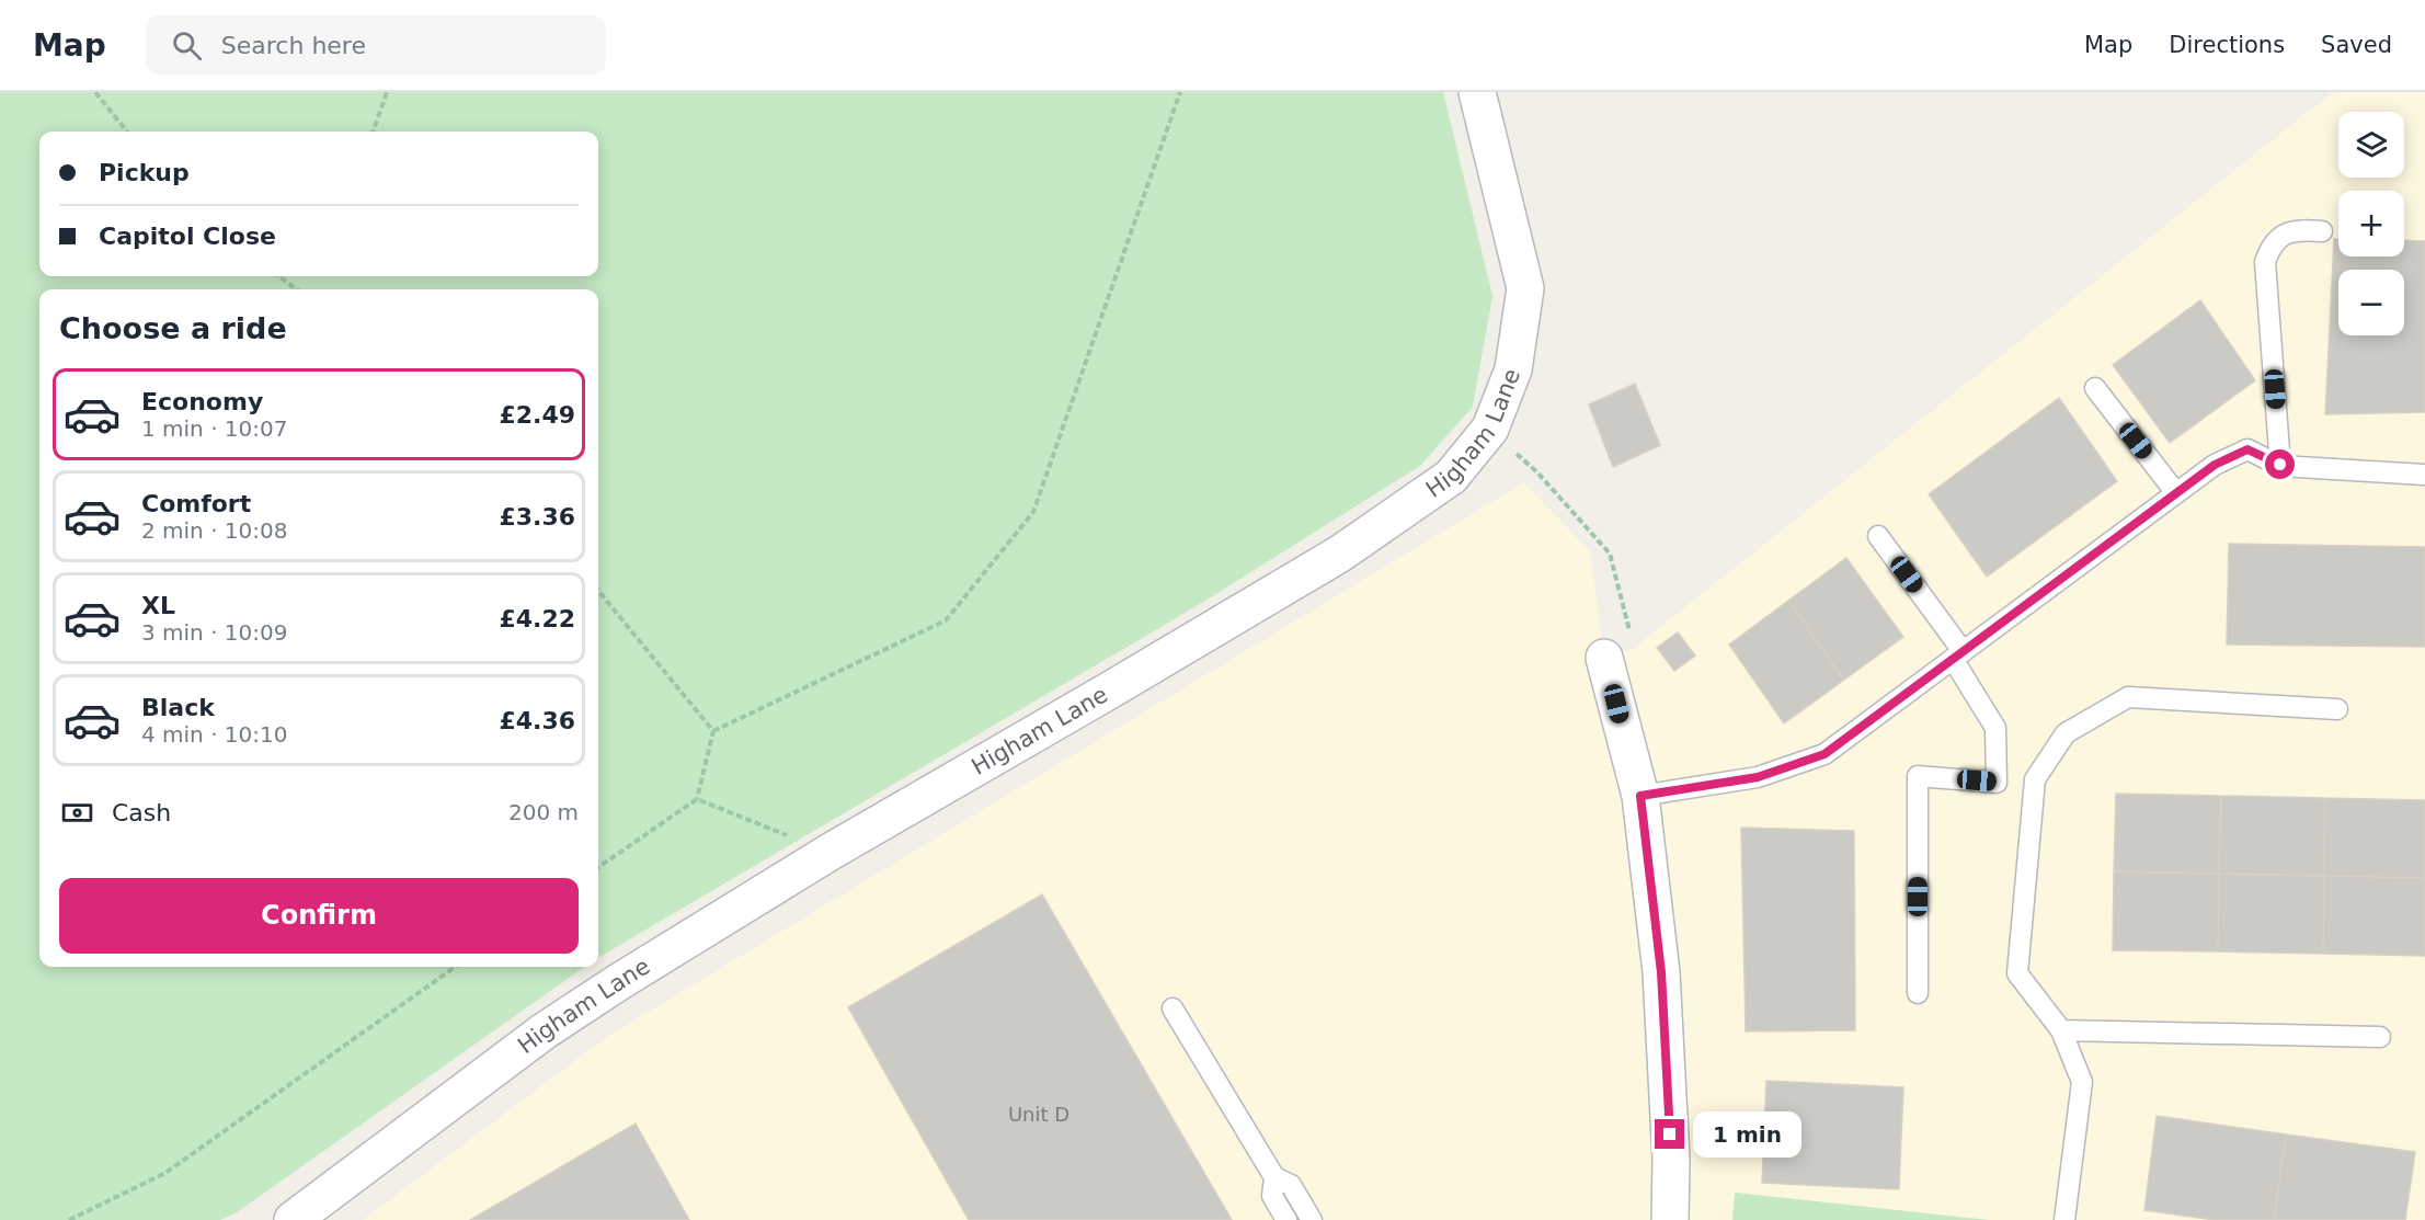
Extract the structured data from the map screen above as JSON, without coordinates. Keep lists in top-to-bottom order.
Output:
{
  "streets": {
    "street": ["Higham Lane"]
  },
  "house_numbers": ["Unit D"],
  "page": {
    "header": "Map",
    "search": "Search here",
    "nav": ["Map", "Directions", "Saved"],
    "map_buttons": ["+", "−"],
    "banner": ["Pickup", "Capitol Close"],
    "heading": "Choose a ride",
    "list": [
      {
        "name": "Economy",
        "note": "1 min · 10:07",
        "value": "£2.49"
      },
      {
        "name": "Comfort",
        "note": "2 min · 10:08",
        "value": "£3.36"
      },
      {
        "name": "XL",
        "note": "3 min · 10:09",
        "value": "£4.22"
      },
      {
        "name": "Black",
        "note": "4 min · 10:10",
        "value": "£4.36"
      }
    ],
    "pay": ["Cash", "200 m"],
    "buttons": "Confirm",
    "bubble": "1 min"
  }
}
